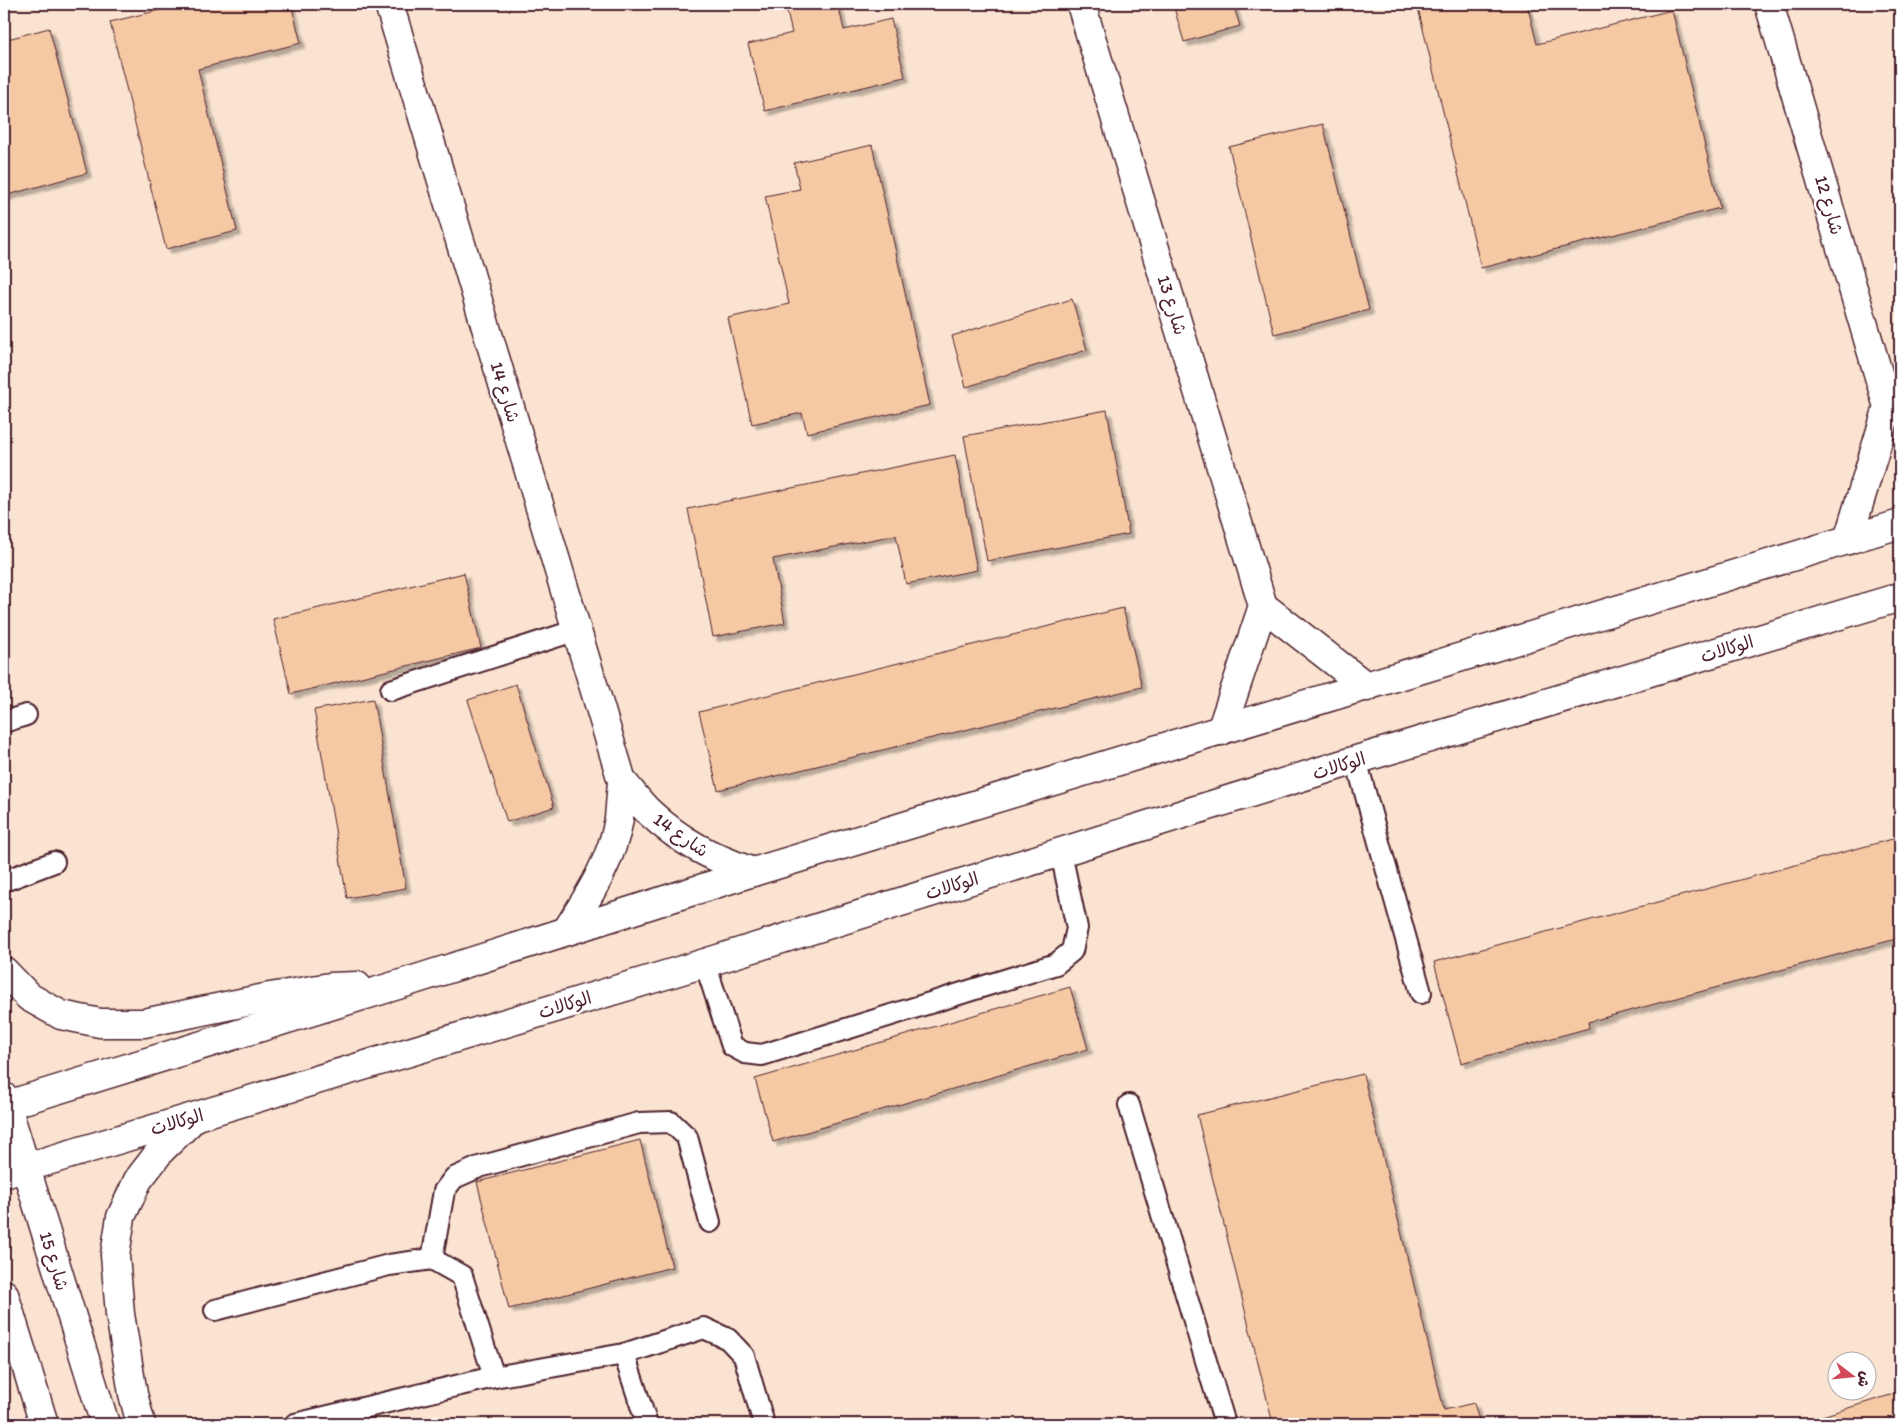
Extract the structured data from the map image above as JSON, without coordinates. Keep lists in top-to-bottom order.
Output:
{
  "streets": {
    "street": [
      "شارع 12",
      "شارع 13",
      "شارع 14",
      "الوكالات",
      "شارع 15"
    ]
  },
  "crossings": [
    ["الوكالات", "شارع 15"]
  ],
  "north": "right"
}
